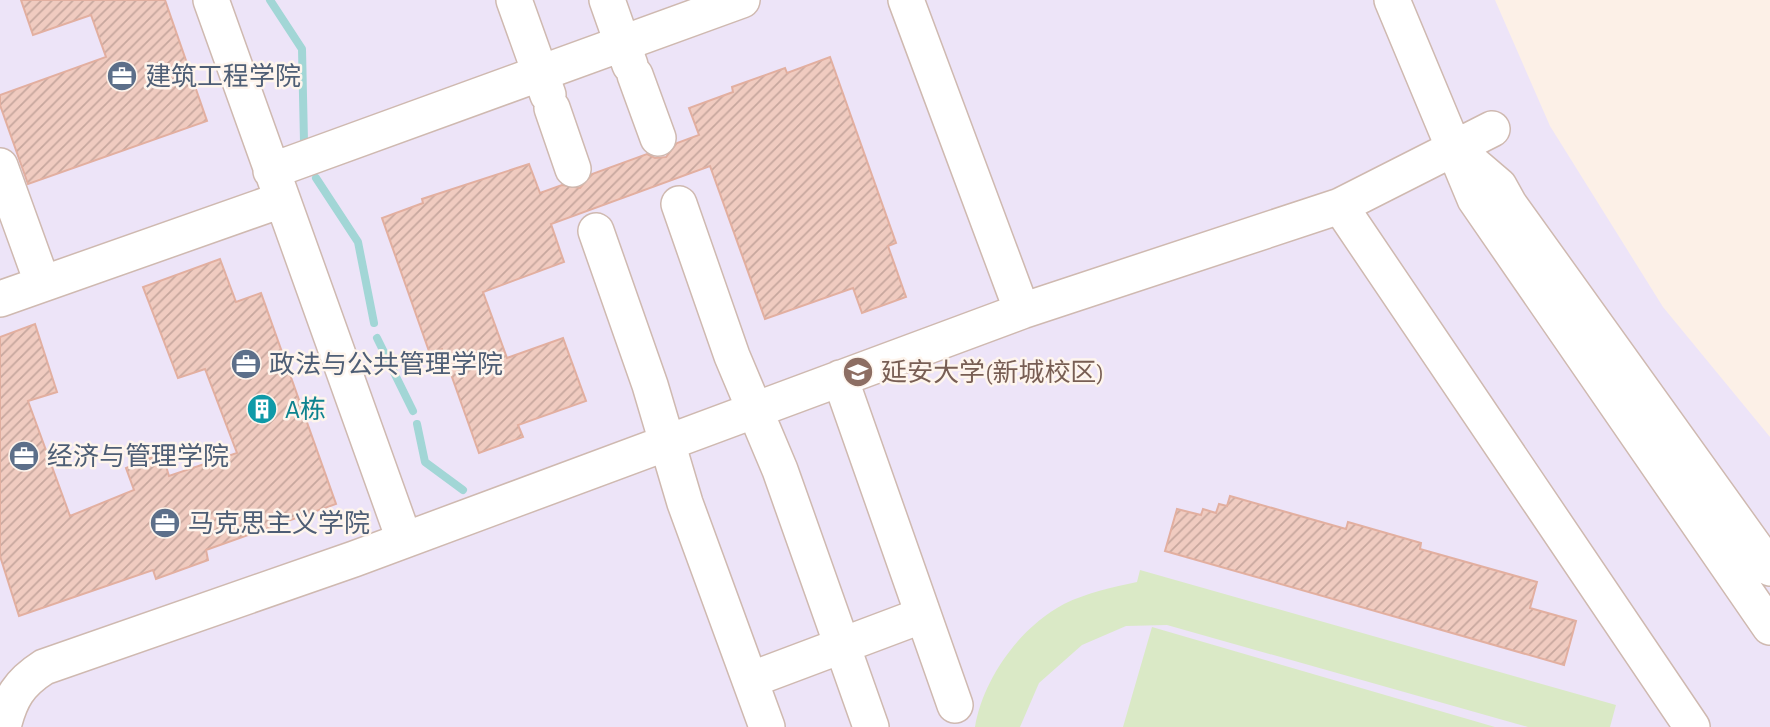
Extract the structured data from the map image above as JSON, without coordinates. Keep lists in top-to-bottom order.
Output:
{
  "places": {
    "office": [
      "建筑工程学院",
      "政法与公共管理学院",
      "经济与管理学院",
      "马克思主义学院"
    ],
    "school or university": ["延安大学(新城校区)"],
    "building": ["A栋"]
  }
}
